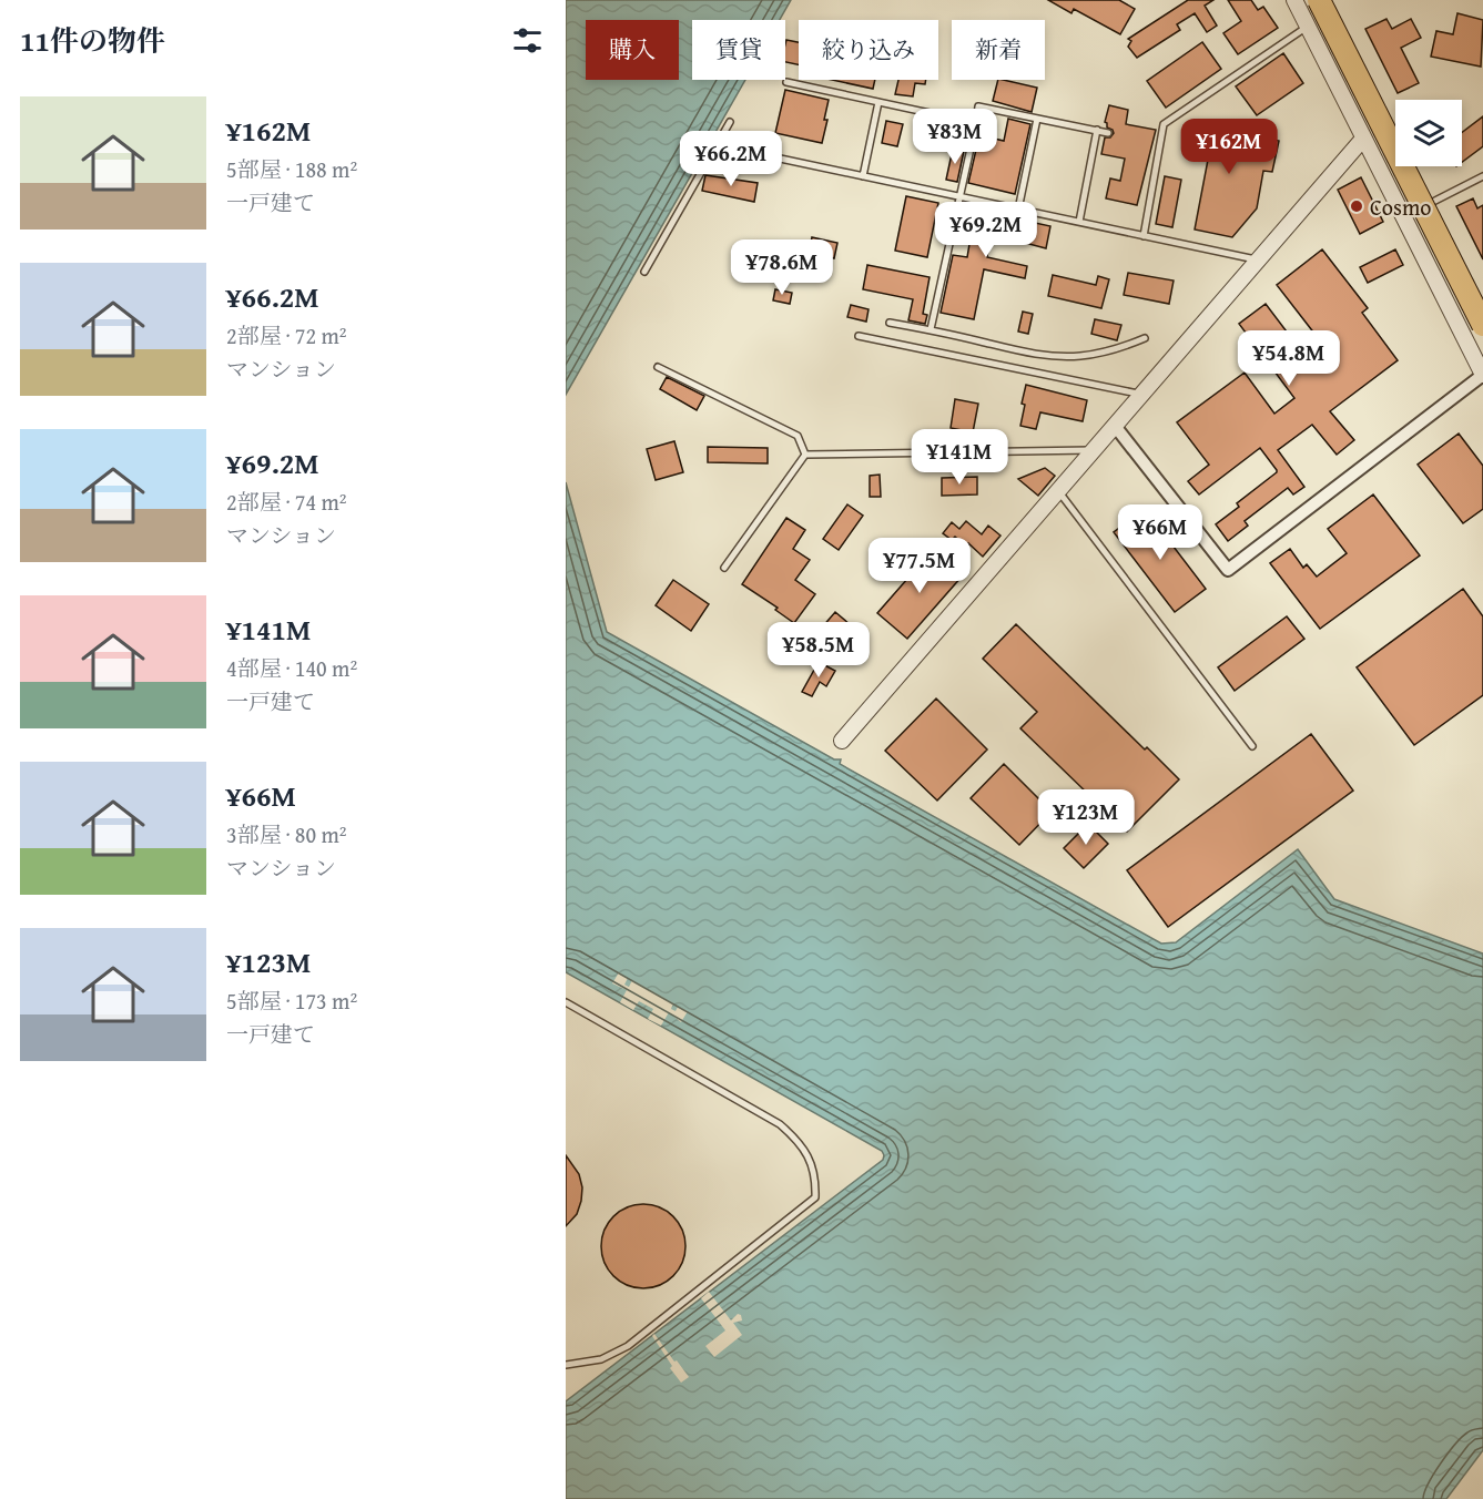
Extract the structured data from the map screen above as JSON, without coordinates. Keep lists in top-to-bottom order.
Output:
{
  "places": ["Cosmo"],
  "page": {
    "heading": "11件の物件",
    "chip": [
      "購入",
      "賃貸",
      "絞り込み",
      "新着"
    ],
    "list": [
      {
        "name": "¥162M",
        "note": "5部屋 · 188 m² · 一戸建て"
      },
      {
        "name": "¥66.2M",
        "note": "2部屋 · 72 m² · マンション"
      },
      {
        "name": "¥69.2M",
        "note": "2部屋 · 74 m² · マンション"
      },
      {
        "name": "¥141M",
        "note": "4部屋 · 140 m² · 一戸建て"
      },
      {
        "name": "¥66M",
        "note": "3部屋 · 80 m² · マンション"
      },
      {
        "name": "¥123M",
        "note": "5部屋 · 173 m² · 一戸建て"
      }
    ],
    "price": [
      "¥83M",
      "¥162M",
      "¥66.2M",
      "¥69.2M",
      "¥78.6M",
      "¥54.8M",
      "¥141M",
      "¥66M",
      "¥77.5M",
      "¥58.5M",
      "¥123M"
    ]
  }
}
